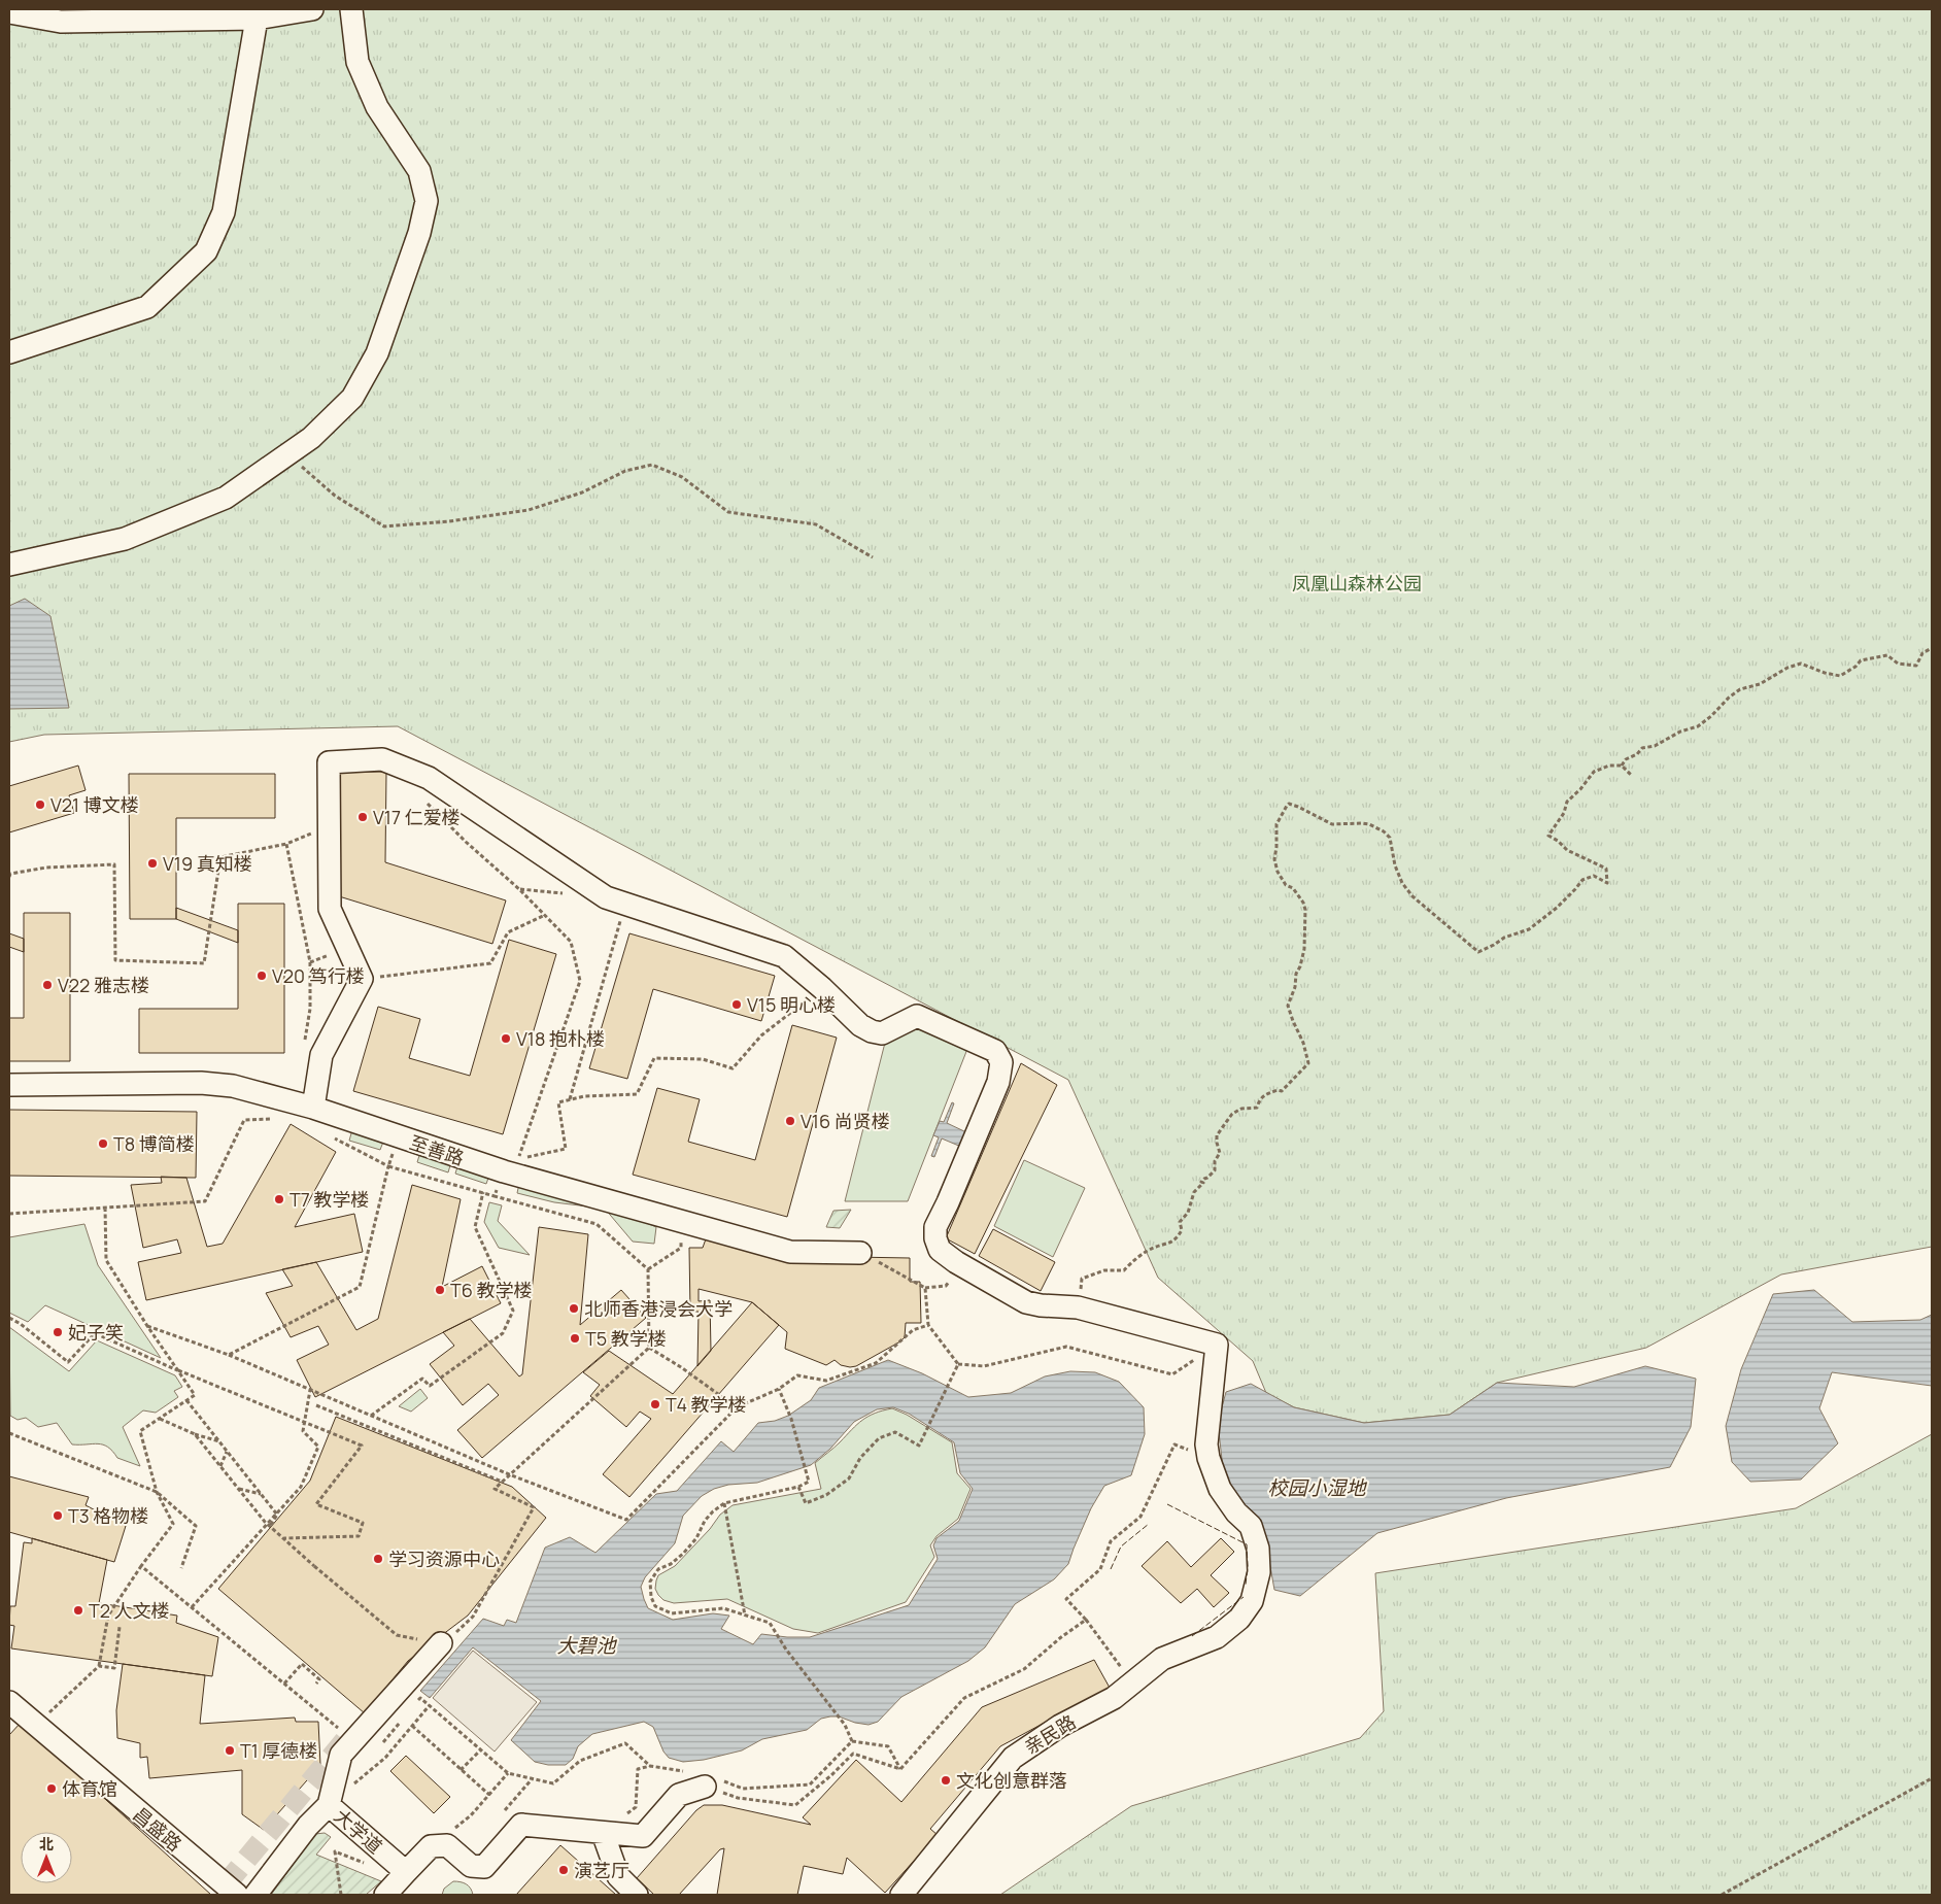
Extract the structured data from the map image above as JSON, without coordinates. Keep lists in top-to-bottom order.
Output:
{
  "streets": {
    "street": [
      "至善路",
      "亲民路",
      "昌盛路",
      "大学道"
    ]
  },
  "water": ["校园小湿地", "大碧池"],
  "parks": ["凤凰山森林公园"],
  "places": [
    "V21 博文楼",
    "V17 仁爱楼",
    "V19 真知楼",
    "V20 笃行楼",
    "V22 雅志楼",
    "V15 明心楼",
    "V18 抱朴楼",
    "V16 尚贤楼",
    "T8 博简楼",
    "T7 教学楼",
    "T6 教学楼",
    "北师香港浸会大学",
    "妃子笑",
    "T5 教学楼",
    "T4 教学楼",
    "T3 格物楼",
    "学习资源中心",
    "T2 人文楼",
    "T1 厚德楼",
    "文化创意群落",
    "体育馆",
    "演艺厅"
  ],
  "north": "top"
}
